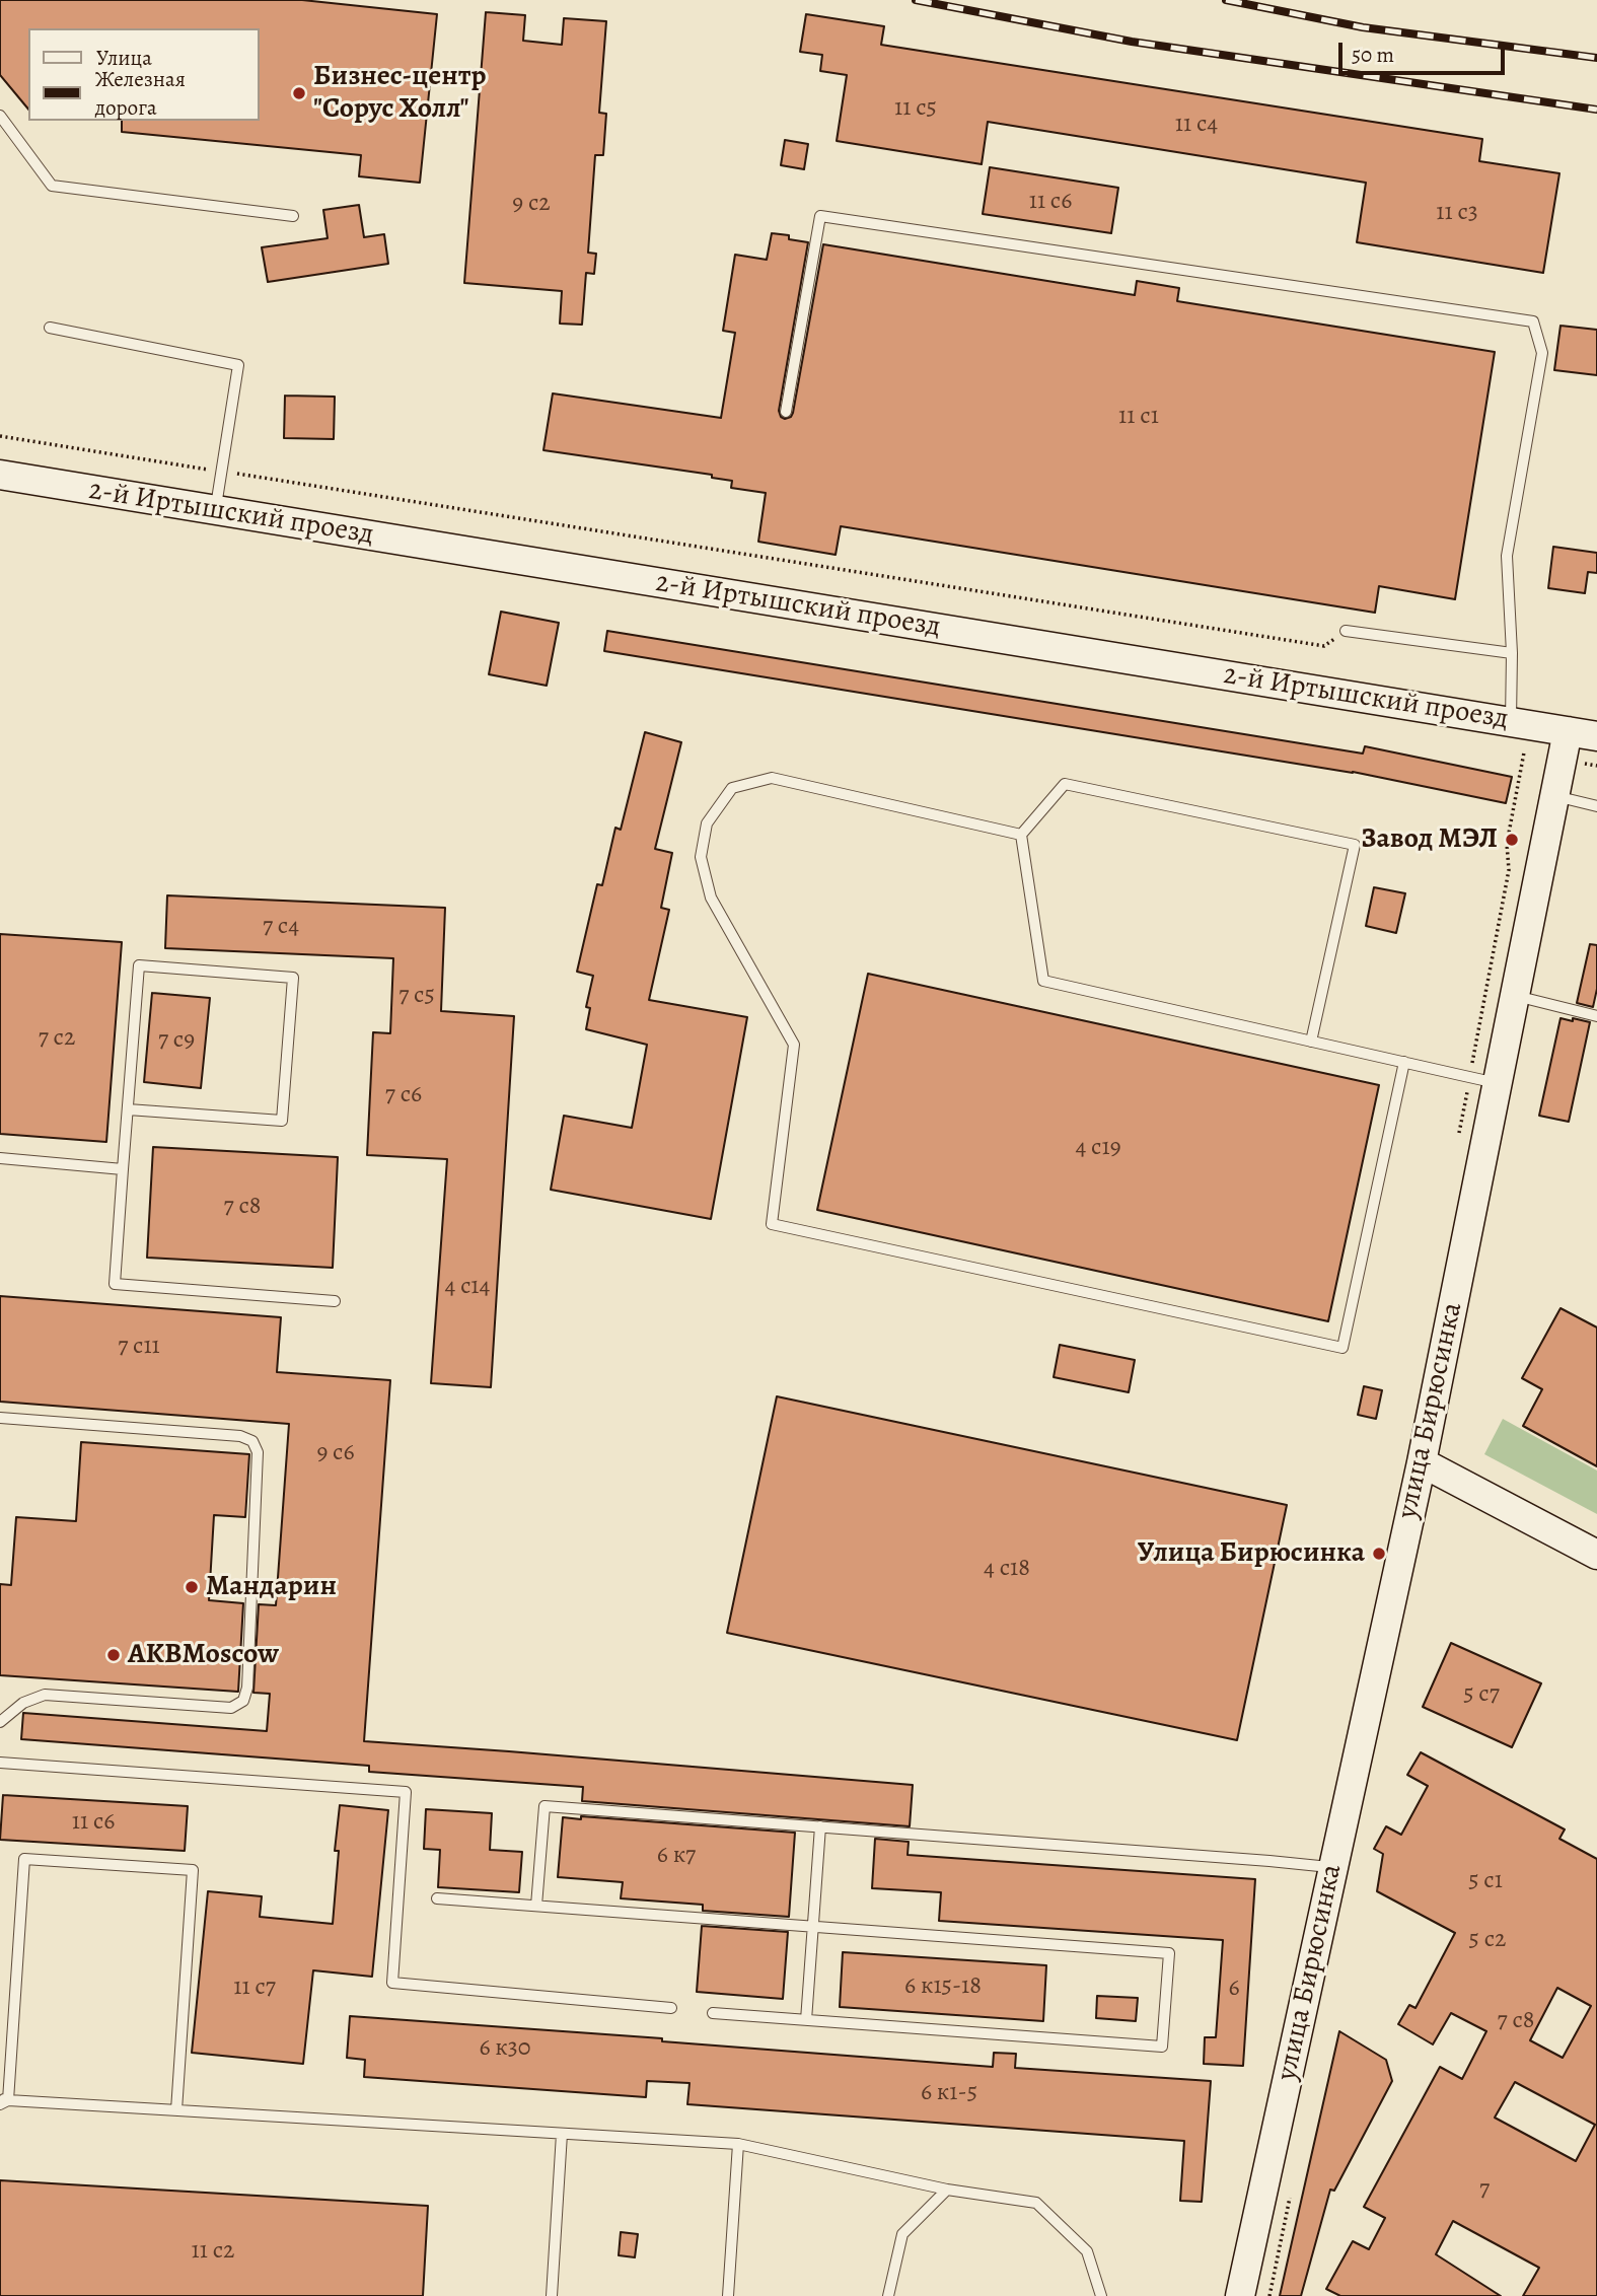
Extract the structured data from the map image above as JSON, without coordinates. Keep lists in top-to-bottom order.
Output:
{
  "streets": {
    "main road": ["2-й Иртышский проезд", "улица Бирюсинка"]
  },
  "crossings": [
    ["2-й Иртышский проезд", "улица Бирюсинка"]
  ],
  "places": [
    "Бизнес-центр \"Сорус Холл\"",
    "Завод МЭЛ",
    "Улица Бирюсинка",
    "Мандарин",
    "AKBMoscow"
  ],
  "house_numbers": [
    "11 с5",
    "11 с4",
    "11 с6",
    "9 с2",
    "11 с3",
    "11 с1",
    "7 с4",
    "7 с5",
    "7 с2",
    "7 с9",
    "7 с6",
    "4 с19",
    "7 с8",
    "4 c14",
    "7 с11",
    "9 с6",
    "4 с18",
    "5 с7",
    "11 c6",
    "6 к7",
    "5 с1",
    "5 с2",
    "6 к15-18",
    "11 c7",
    "6",
    "7 с8",
    "6 к30",
    "6 к1-5",
    "7",
    "11 с2"
  ],
  "legend": ["Улица", "Железная дорога"],
  "scale_bar": "50 m"
}
